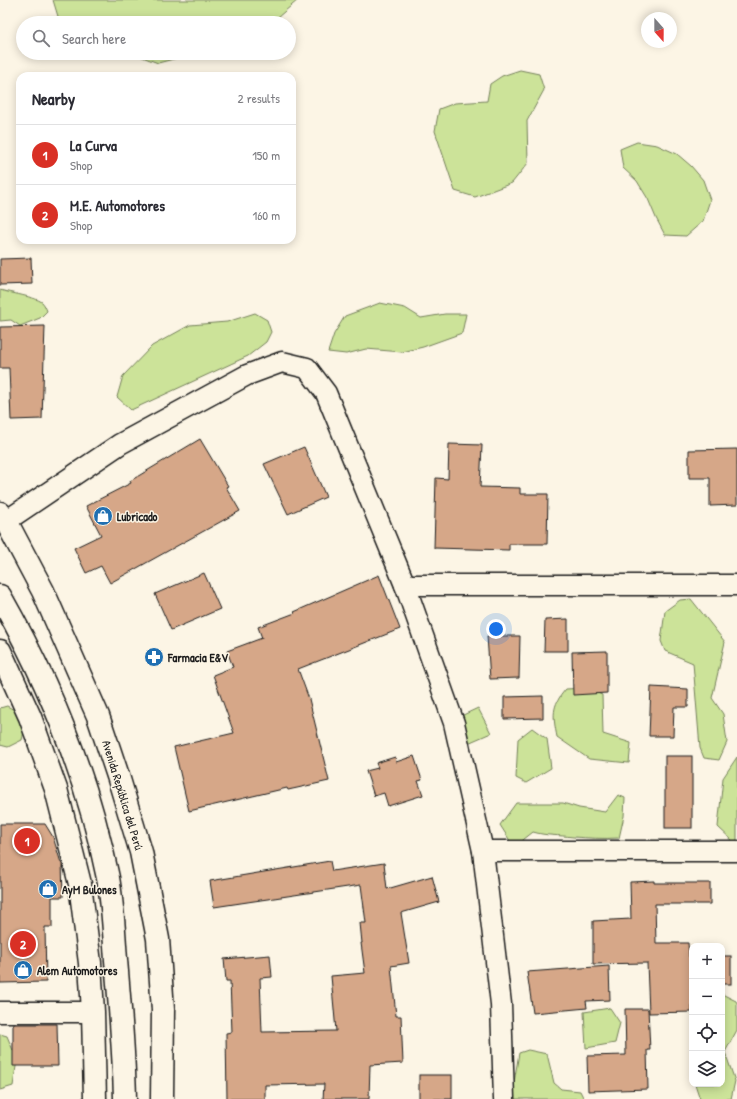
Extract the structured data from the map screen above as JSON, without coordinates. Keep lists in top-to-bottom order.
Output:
{
  "streets": {
    "main road": ["Avenida República del Perú"]
  },
  "places": {
    "shop": ["Lubricado", "AyM Bulones", "Alem Automotores"],
    "pharmacy": ["Farmacia E&V"]
  },
  "north": "bottom",
  "page": {
    "search": "Search here",
    "heading": ["Nearby", "2 results"],
    "list": [
      {
        "mark": "1",
        "name": "La Curva",
        "note": "Shop",
        "value": "150 m"
      },
      {
        "mark": "2",
        "name": "M.E. Automotores",
        "note": "Shop",
        "value": "160 m"
      }
    ],
    "pins": ["1", "2"],
    "map_buttons": ["+", "−"]
  }
}
